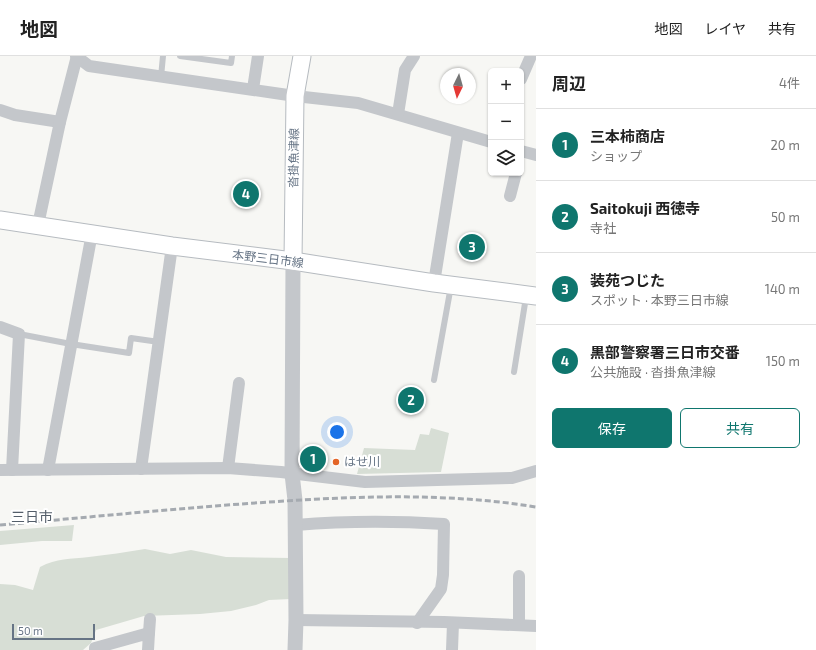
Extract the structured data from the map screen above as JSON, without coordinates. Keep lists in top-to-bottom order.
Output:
{
  "streets": {
    "main road": ["沓掛魚津線", "本野三日市線"]
  },
  "crossings": [
    ["沓掛魚津線", "本野三日市線"]
  ],
  "districts": ["三日市"],
  "places": ["はせ川"],
  "scale_bar": "50 m",
  "north": "bottom",
  "page": {
    "header": "地図",
    "nav": ["地図", "レイヤ", "共有"],
    "heading": ["周辺", "4件"],
    "map_buttons": ["+", "−"],
    "list": [
      {
        "mark": "1",
        "name": "三本柿商店",
        "note": "ショップ",
        "value": "20 m"
      },
      {
        "mark": "2",
        "name": "Saitokuji 西徳寺",
        "note": "寺社",
        "value": "50 m"
      },
      {
        "mark": "3",
        "name": "装苑つじた",
        "note": "スポット · 本野三日市線",
        "value": "140 m"
      },
      {
        "mark": "4",
        "name": "黒部警察署三日市交番",
        "note": "公共施設 · 沓掛魚津線",
        "value": "150 m"
      }
    ],
    "pins": [
      "4",
      "3",
      "2",
      "1"
    ],
    "buttons": ["保存", "共有"],
    "scale": "50 m"
  }
}
